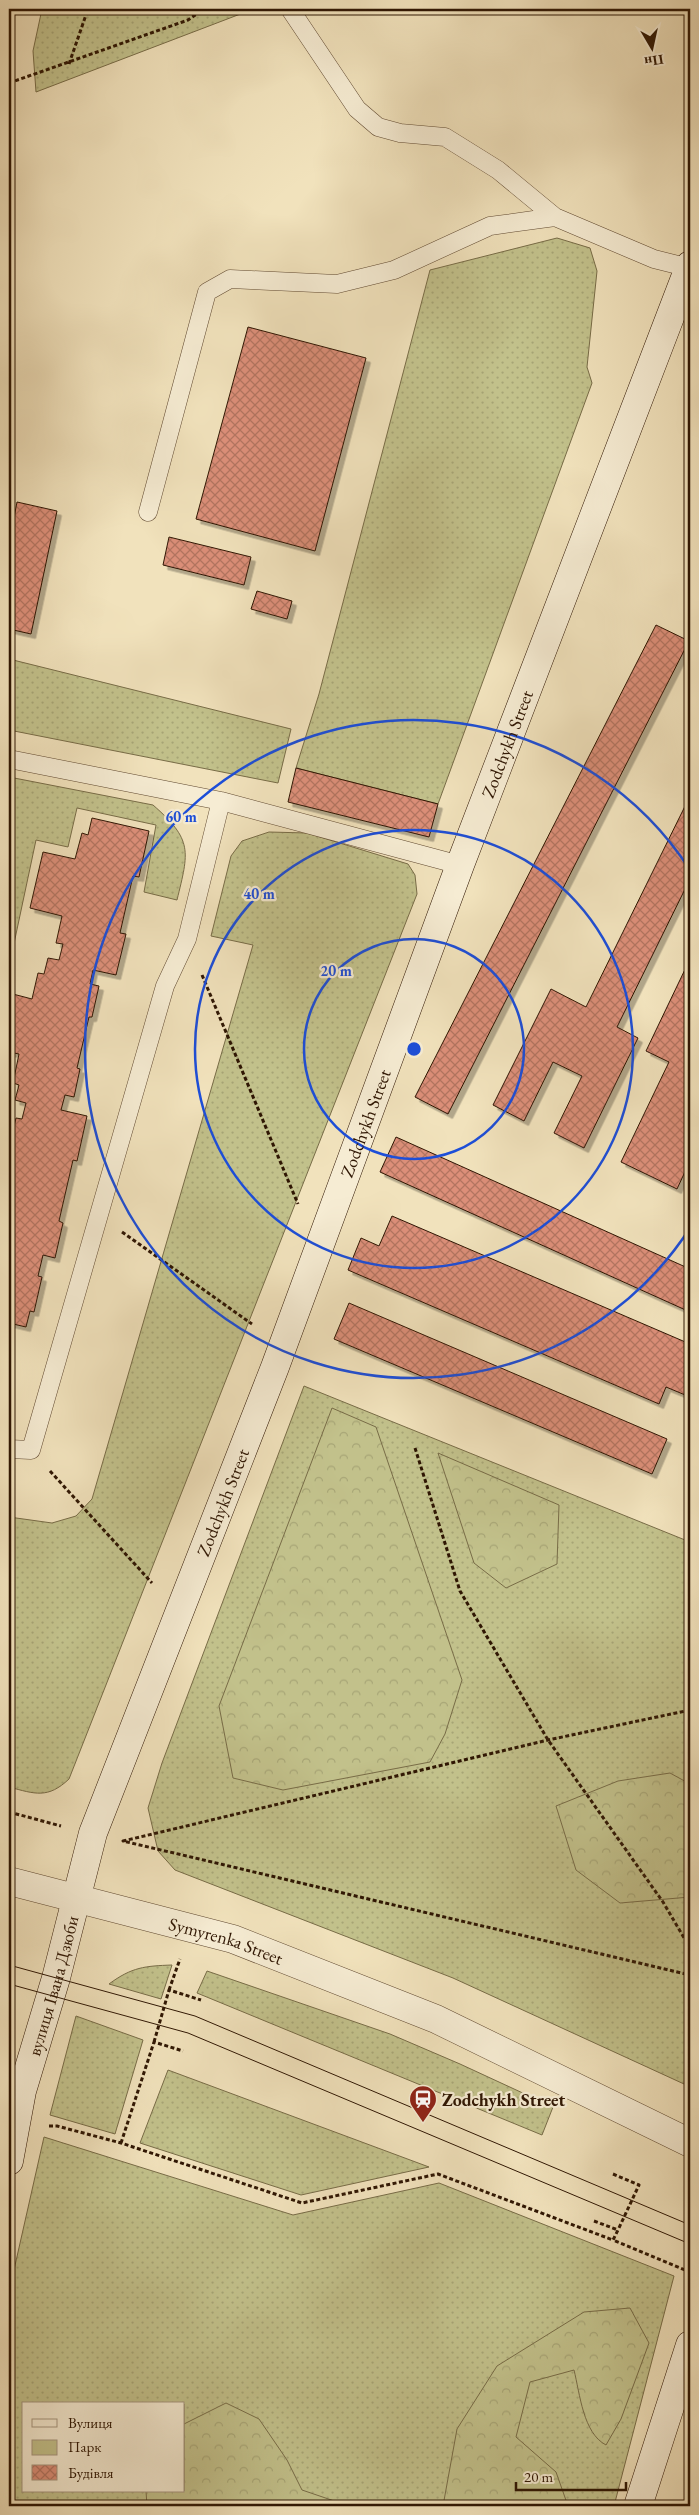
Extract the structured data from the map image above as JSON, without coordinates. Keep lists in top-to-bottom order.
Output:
{
  "streets": {
    "main road": ["Zodchykh Street", "Symyrenka Street", "вулиця Івана Дзюби"]
  },
  "crossings": [
    ["Zodchykh Street", "Symyrenka Street"],
    ["Zodchykh Street", "вулиця Івана Дзюби"],
    ["Symyrenka Street", "вулиця Івана Дзюби"]
  ],
  "places": {
    "station": ["Zodchykh Street"]
  },
  "legend": ["Вулиця", "Парк", "Будівля"],
  "scale_bar": "20 m",
  "north": "bottom",
  "rings": ["60 m", "40 m", "20 m"]
}
